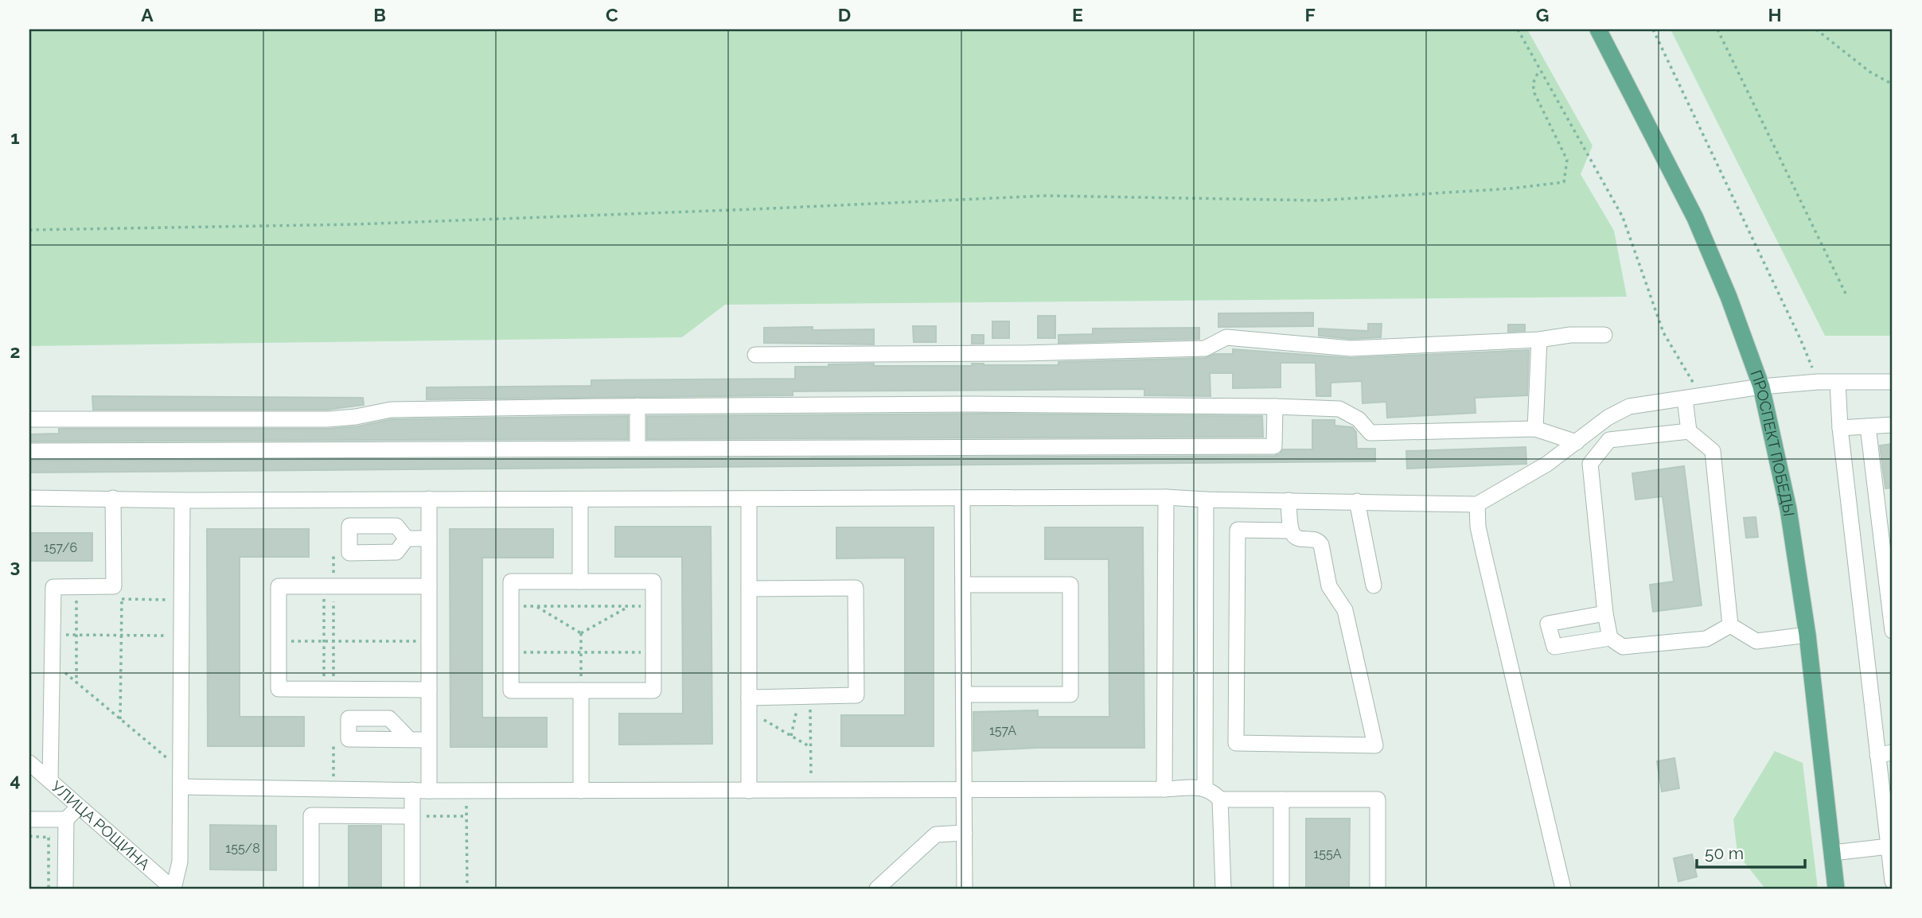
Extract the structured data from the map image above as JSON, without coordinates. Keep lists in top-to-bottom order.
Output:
{
  "streets": {
    "main road": ["ПРОСПЕКТ ПОБЕДЫ"],
    "street": ["УЛИЦА РОЩИНА"]
  },
  "house_numbers": [
    "157/6",
    "157А",
    "155/8",
    "155А"
  ],
  "scale_bar": "50 m",
  "grid": {
    "columns": [
      "A",
      "B",
      "C",
      "D",
      "E",
      "F",
      "G",
      "H"
    ],
    "rows": [
      "1",
      "2",
      "3",
      "4"
    ]
  }
}
